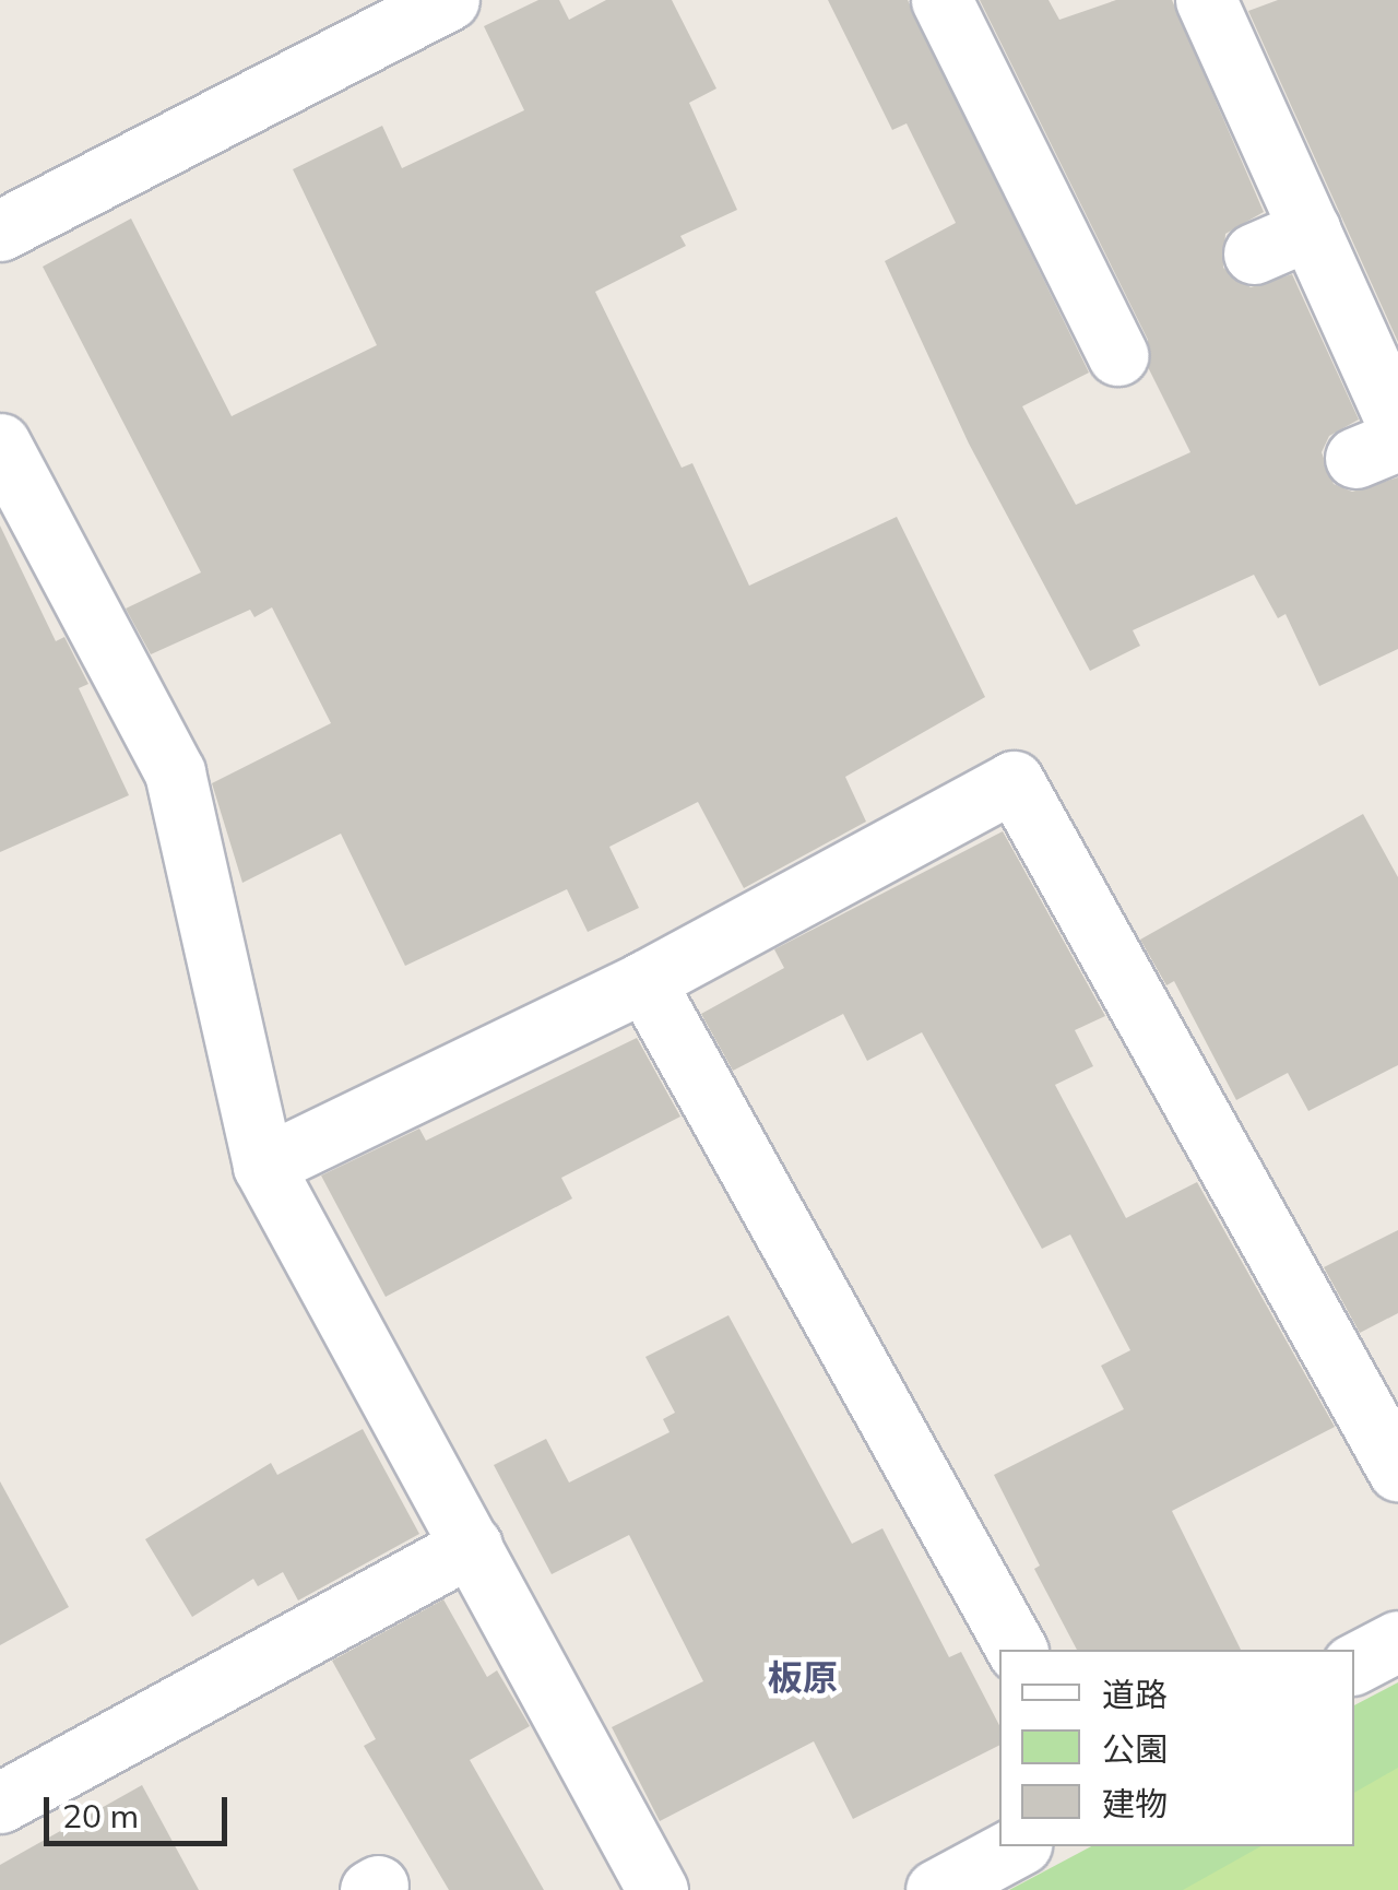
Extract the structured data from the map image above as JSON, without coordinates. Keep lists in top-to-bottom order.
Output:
{
  "districts": ["板原"],
  "legend": ["道路", "公園", "建物"],
  "scale_bar": "20 m"
}
